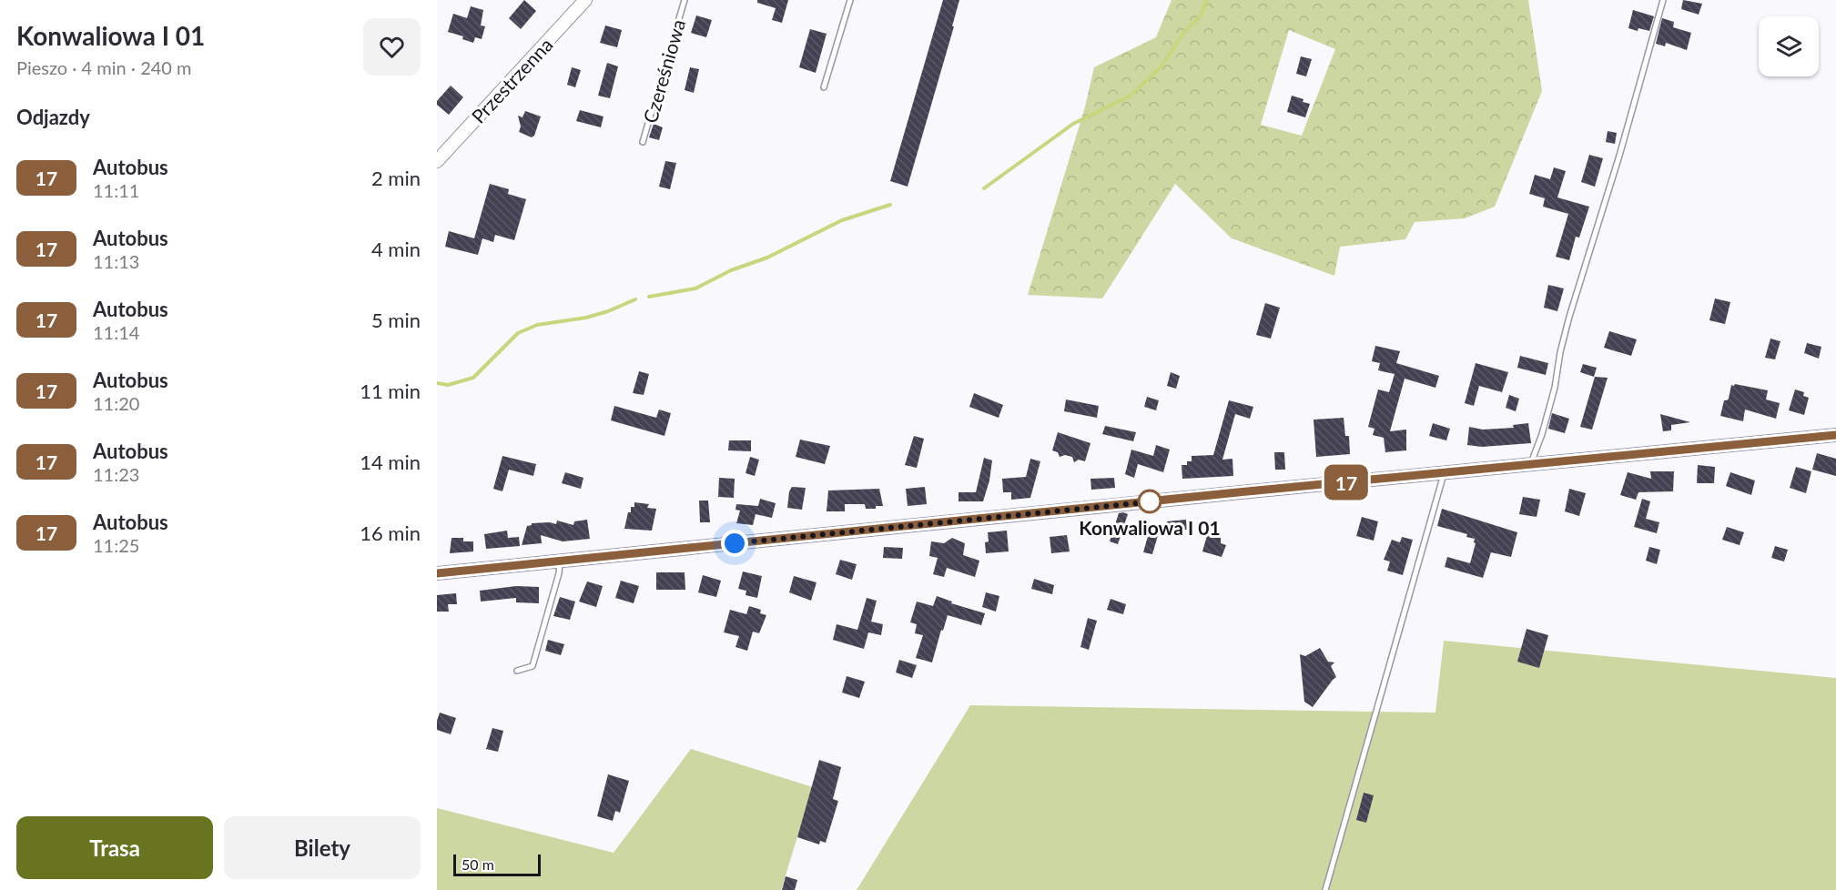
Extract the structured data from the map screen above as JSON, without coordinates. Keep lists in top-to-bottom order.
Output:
{
  "streets": {
    "street": ["Przestrzenna"],
    "lane": ["Czereśniowa"]
  },
  "places": ["Konwaliowa I 01"],
  "lines": ["bus line 17"],
  "scale_bar": "50 m",
  "page": {
    "heading": [
      ["Konwaliowa I 01", "Pieszo · 4 min · 240 m"],
      "Odjazdy"
    ],
    "on_map": "17",
    "list": [
      {
        "mark": "17",
        "name": "Autobus",
        "note": "11:11",
        "value": "2 min"
      },
      {
        "mark": "17",
        "name": "Autobus",
        "note": "11:13",
        "value": "4 min"
      },
      {
        "mark": "17",
        "name": "Autobus",
        "note": "11:14",
        "value": "5 min"
      },
      {
        "mark": "17",
        "name": "Autobus",
        "note": "11:20",
        "value": "11 min"
      },
      {
        "mark": "17",
        "name": "Autobus",
        "note": "11:23",
        "value": "14 min"
      },
      {
        "mark": "17",
        "name": "Autobus",
        "note": "11:25",
        "value": "16 min"
      }
    ],
    "buttons": ["Trasa", "Bilety"],
    "scale": "50 m"
  }
}
